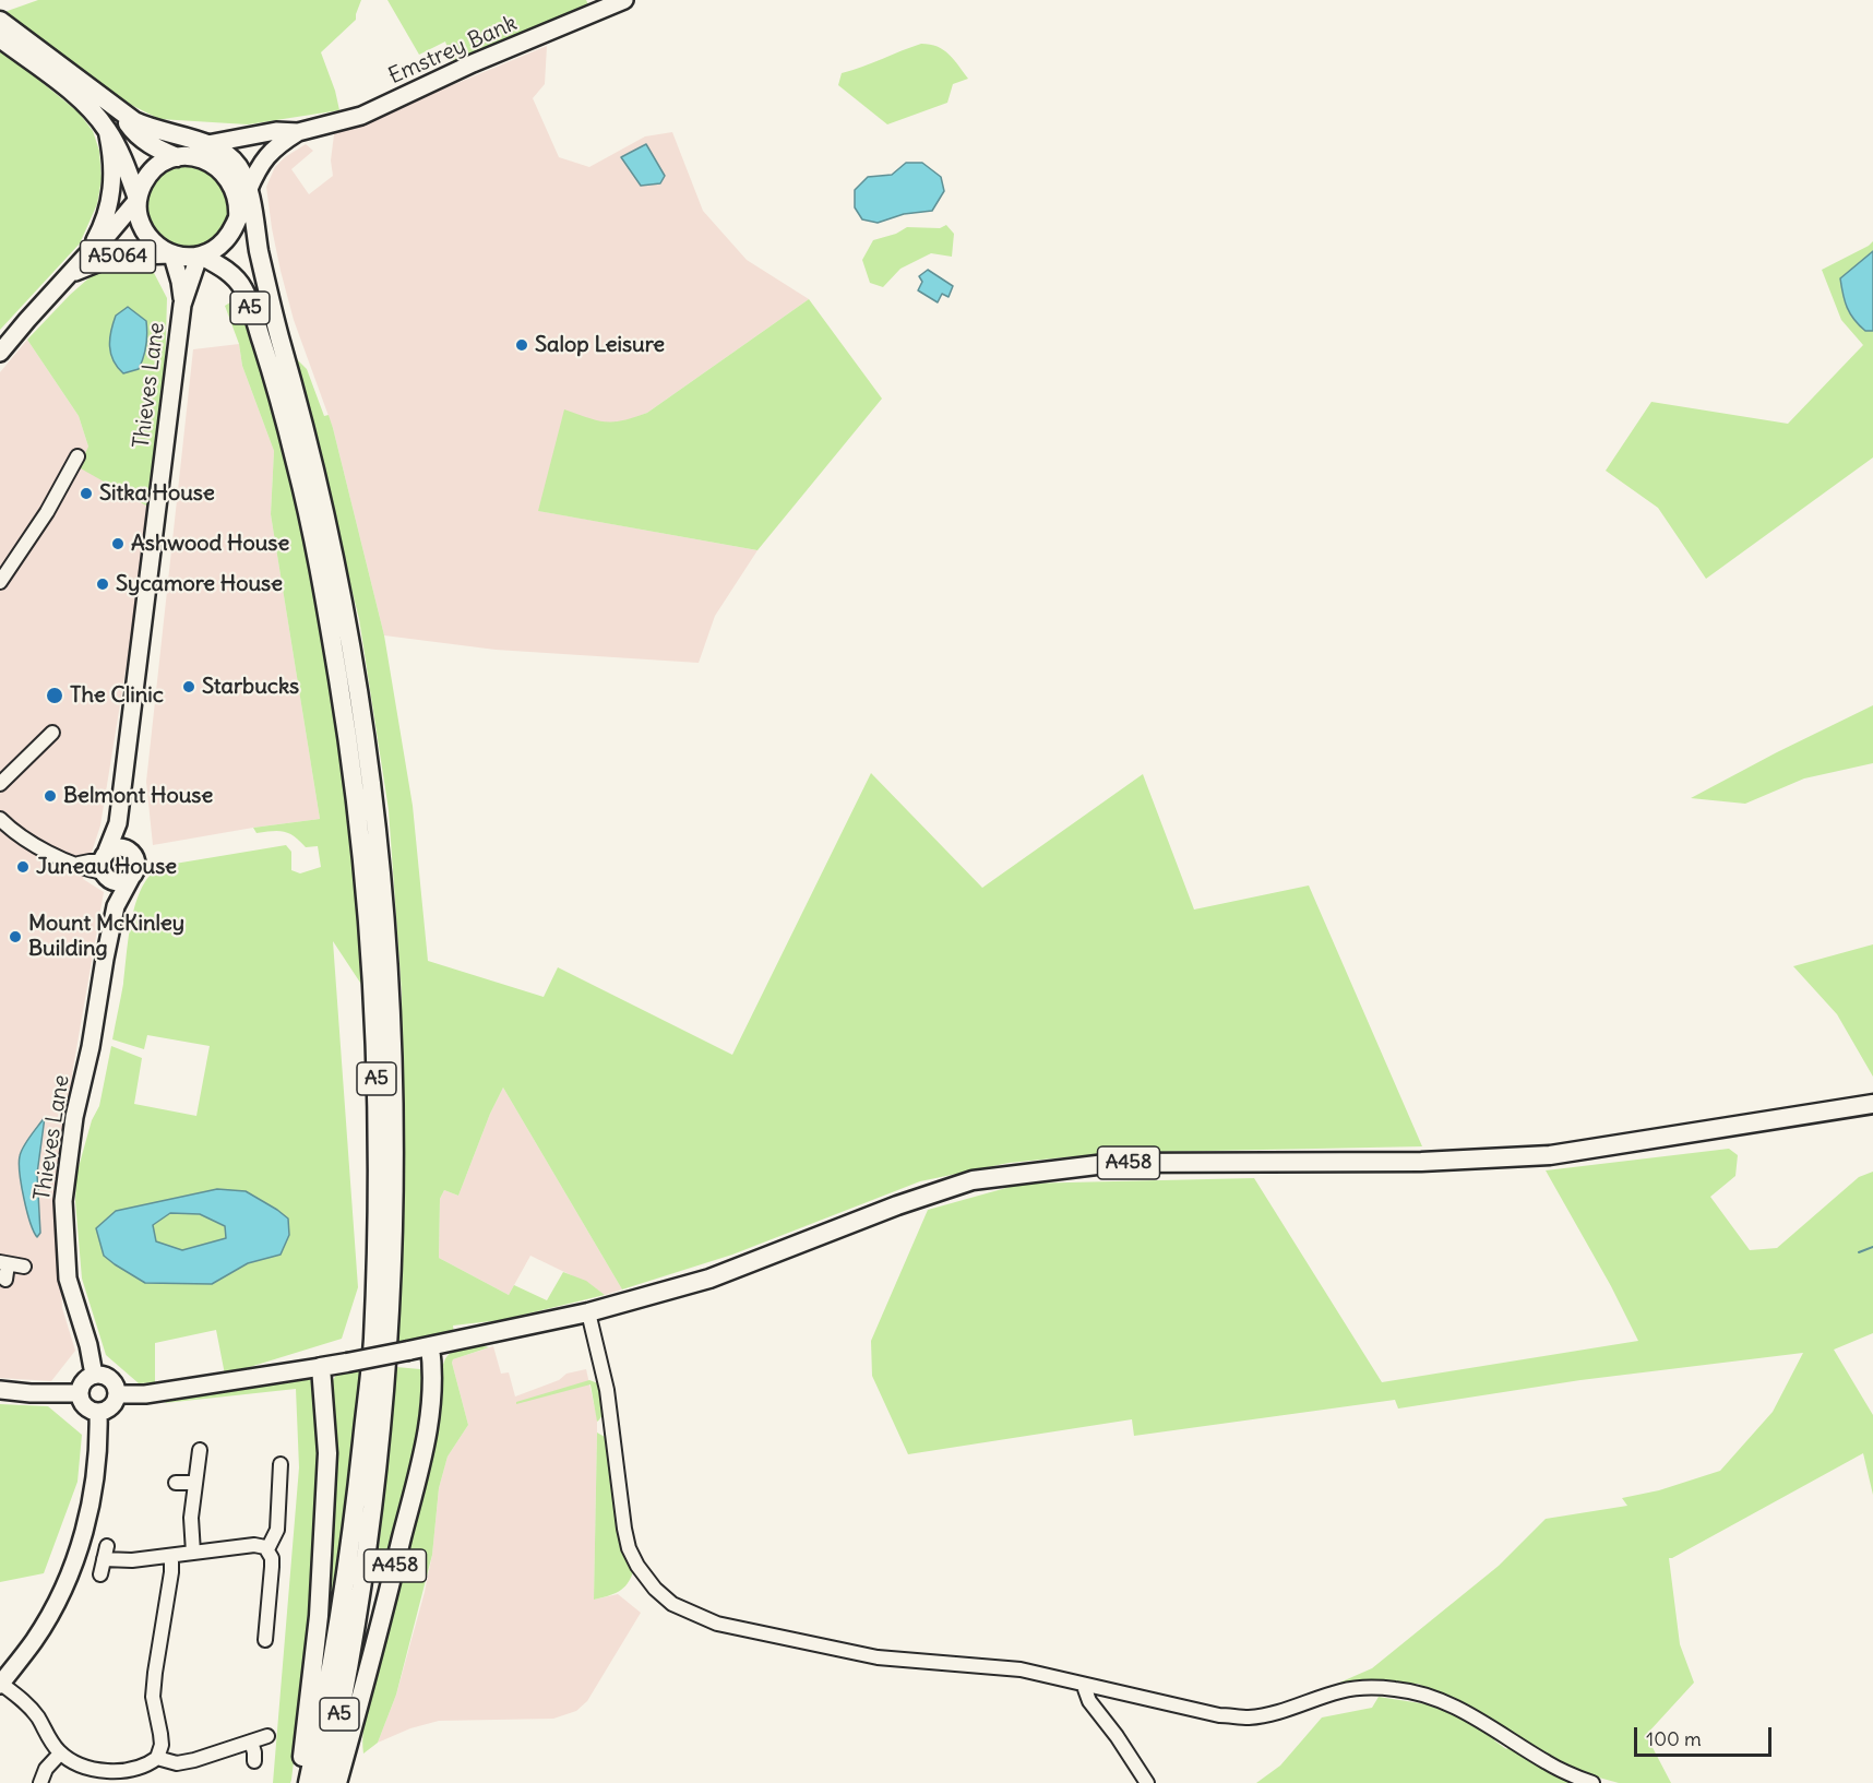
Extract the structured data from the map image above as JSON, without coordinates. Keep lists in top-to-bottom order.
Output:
{
  "streets": {
    "highway": ["A5", "A458"],
    "main road": ["Emstrey Bank", "A5064", "Thieves Lane"]
  },
  "crossings": [
    ["Emstrey Bank", "A5"],
    ["A5064", "A5"],
    ["Thieves Lane", "A458"]
  ],
  "places": [
    "Salop Leisure",
    "Sitka House",
    "Ashwood House",
    "Sycamore House",
    "Starbucks",
    "The Clinic",
    "Belmont House",
    "Juneau House",
    "Mount McKinley Building"
  ],
  "scale_bar": "100 m"
}
